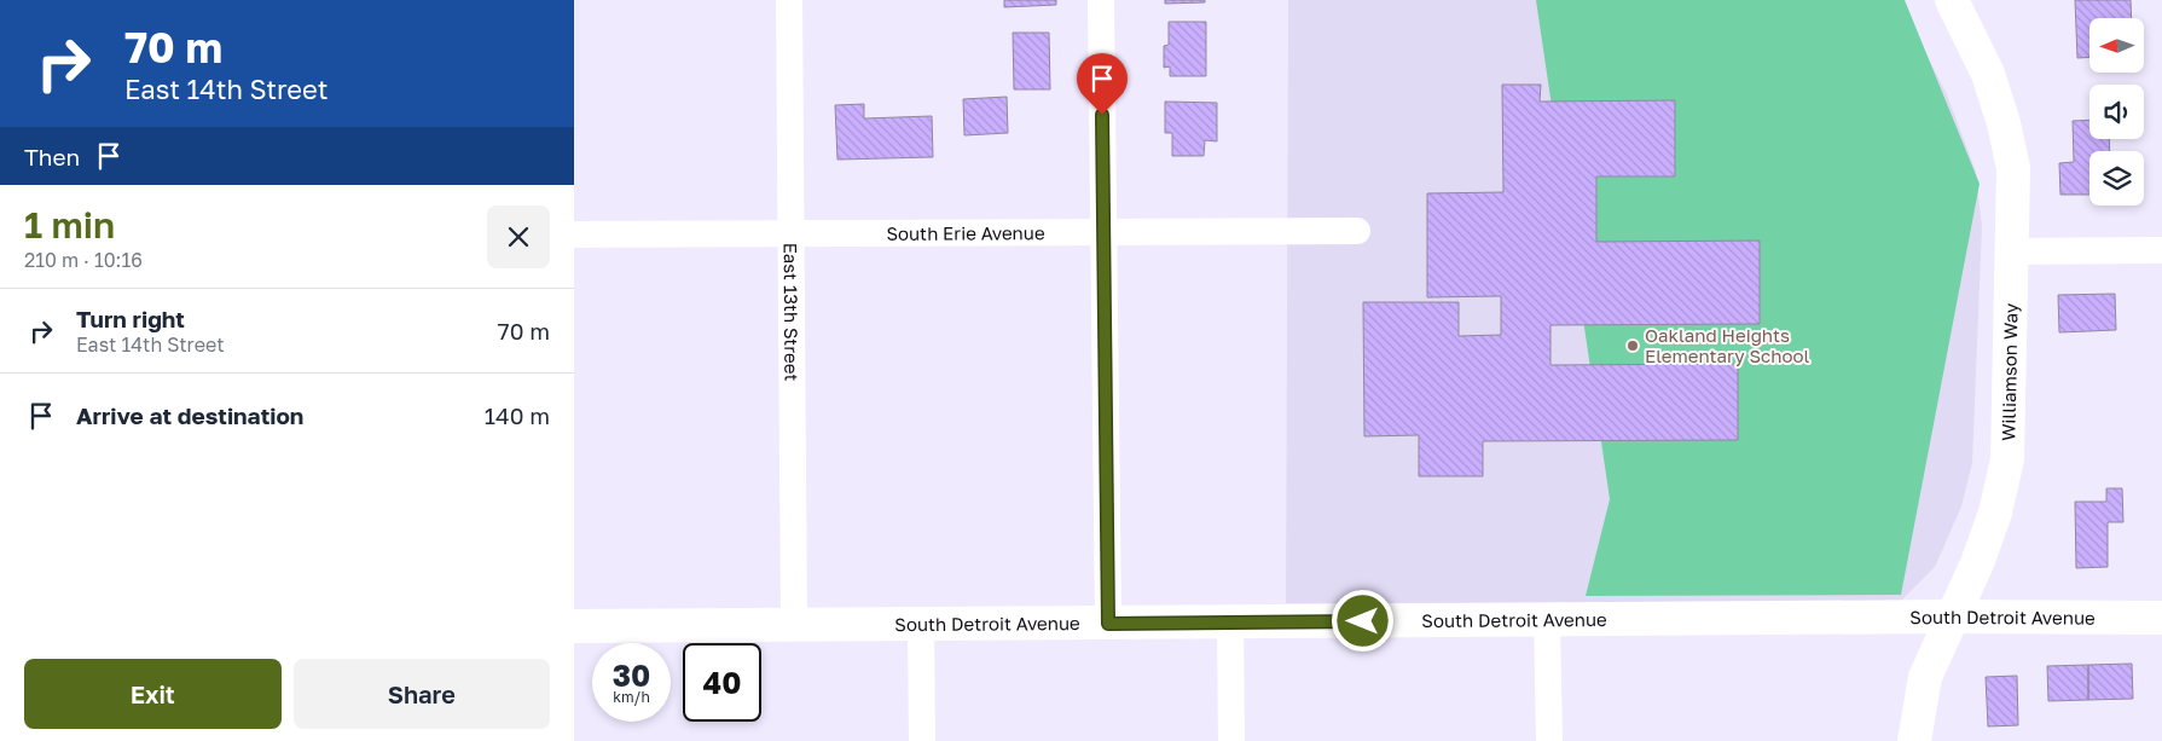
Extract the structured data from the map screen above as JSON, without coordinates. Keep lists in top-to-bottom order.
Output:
{
  "streets": {
    "street": [
      "South Erie Avenue",
      "East 13th Street",
      "Williamson Way",
      "South Detroit Avenue"
    ]
  },
  "crossings": [
    ["South Erie Avenue", "East 13th Street"],
    ["East 13th Street", "South Detroit Avenue"],
    ["Williamson Way", "South Detroit Avenue"]
  ],
  "places": ["Oakland Heights Elementary School"],
  "north": "left",
  "page": {
    "turn": ["70 m", "East 14th Street"],
    "then": "Then",
    "heading": ["1 min", "210 m · 10:16"],
    "list": [
      {
        "name": "Turn right",
        "note": "East 14th Street",
        "value": "70 m"
      },
      {
        "name": "Arrive at destination",
        "value": "140 m"
      }
    ],
    "speed": "30 km/h",
    "limit": "40",
    "buttons": ["Exit", "Share"]
  }
}
